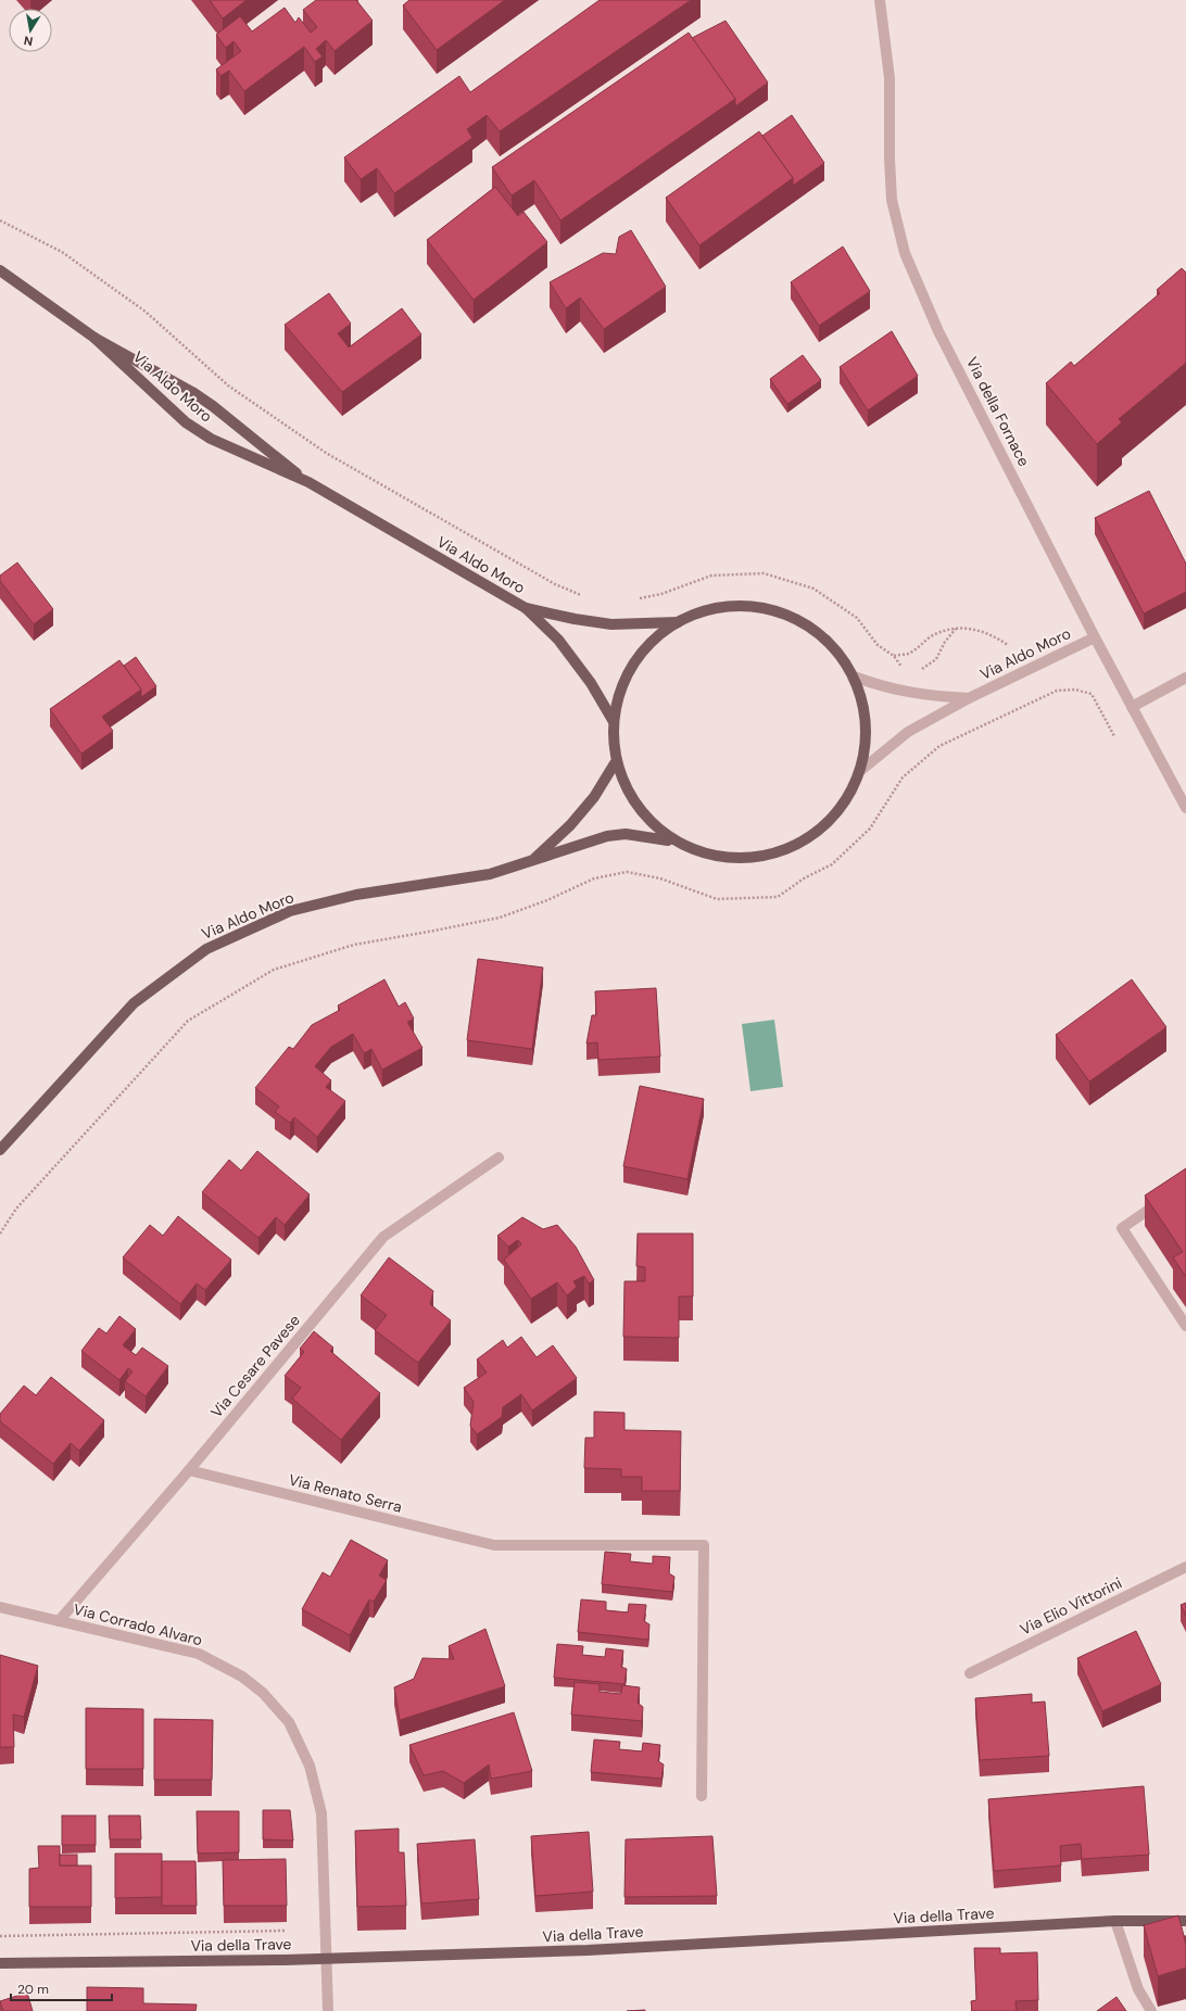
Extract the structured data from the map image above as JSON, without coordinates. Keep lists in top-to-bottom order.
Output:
{
  "streets": {
    "main road": ["Via Aldo Moro", "Via della Trave"],
    "street": [
      "Via della Fornace",
      "Via Cesare Pavese",
      "Via Renato Serra",
      "Via Elio Vittorini",
      "Via Corrado Alvaro"
    ]
  },
  "crossings": [
    ["Via Aldo Moro", "Via della Fornace"],
    ["Via Cesare Pavese", "Via Renato Serra"],
    ["Via Cesare Pavese", "Via Corrado Alvaro"],
    ["Via Corrado Alvaro", "Via della Trave"]
  ],
  "scale_bar": "20 m",
  "north": "bottom"
}
